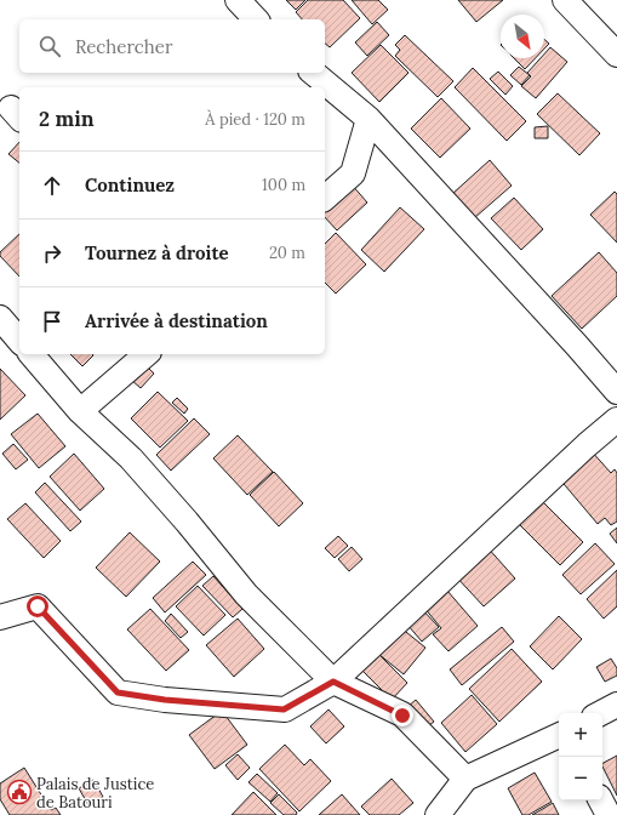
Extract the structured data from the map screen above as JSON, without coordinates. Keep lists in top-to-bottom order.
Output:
{
  "places": {
    "public building": ["Palais de Justice de Batouri"]
  },
  "north": "bottom right",
  "page": {
    "search": "Rechercher",
    "heading": ["2 min", "À pied · 120 m"],
    "list": [
      ["Continuez", "100 m"],
      ["Tournez à droite", "20 m"],
      "Arrivée à destination"
    ],
    "map_buttons": ["+", "−"]
  }
}
